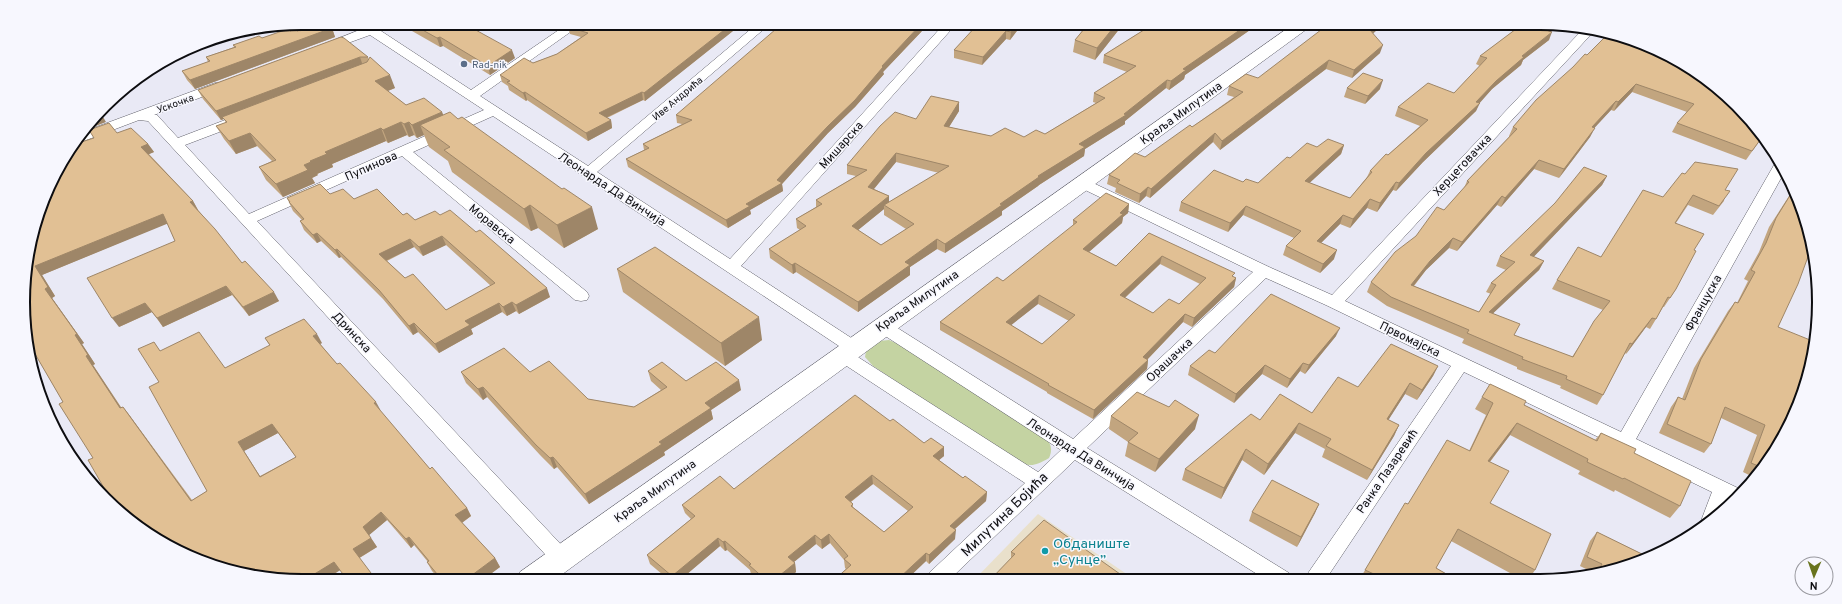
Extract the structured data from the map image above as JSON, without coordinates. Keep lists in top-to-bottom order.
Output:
{
  "streets": {
    "main road": ["Краља Милутина"],
    "street": [
      "Иве Андрића",
      "Ускочка",
      "Мишарска",
      "Херцеговачка",
      "Пупинова",
      "Леонарда Да Винчија",
      "Моравска",
      "Француска",
      "Дринска",
      "Првомајска",
      "Орашачка",
      "Ранка Лазаревић",
      "Милутина Бојића"
    ]
  },
  "crossings": [
    ["Иве Андрића", "Леонарда Да Винчија"],
    ["Ускочка", "Дринска"],
    ["Краља Милутина", "Леонарда Да Винчија"],
    ["Краља Милутина", "Дринска"],
    ["Краља Милутина", "Првомајска"],
    ["Мишарска", "Леонарда Да Винчија"],
    ["Херцеговачка", "Првомајска"],
    ["Пупинова", "Леонарда Да Винчија"],
    ["Пупинова", "Моравска"],
    ["Пупинова", "Дринска"],
    ["Леонарда Да Винчија", "Орашачка"],
    ["Леонарда Да Винчија", "Милутина Бојића"],
    ["Француска", "Првомајска"],
    ["Првомајска", "Орашачка"],
    ["Првомајска", "Ранка Лазаревић"],
    ["Орашачка", "Милутина Бојића"]
  ],
  "places": ["Rad-nik", "Обданиште „Сунце”"],
  "north": "bottom"
}
